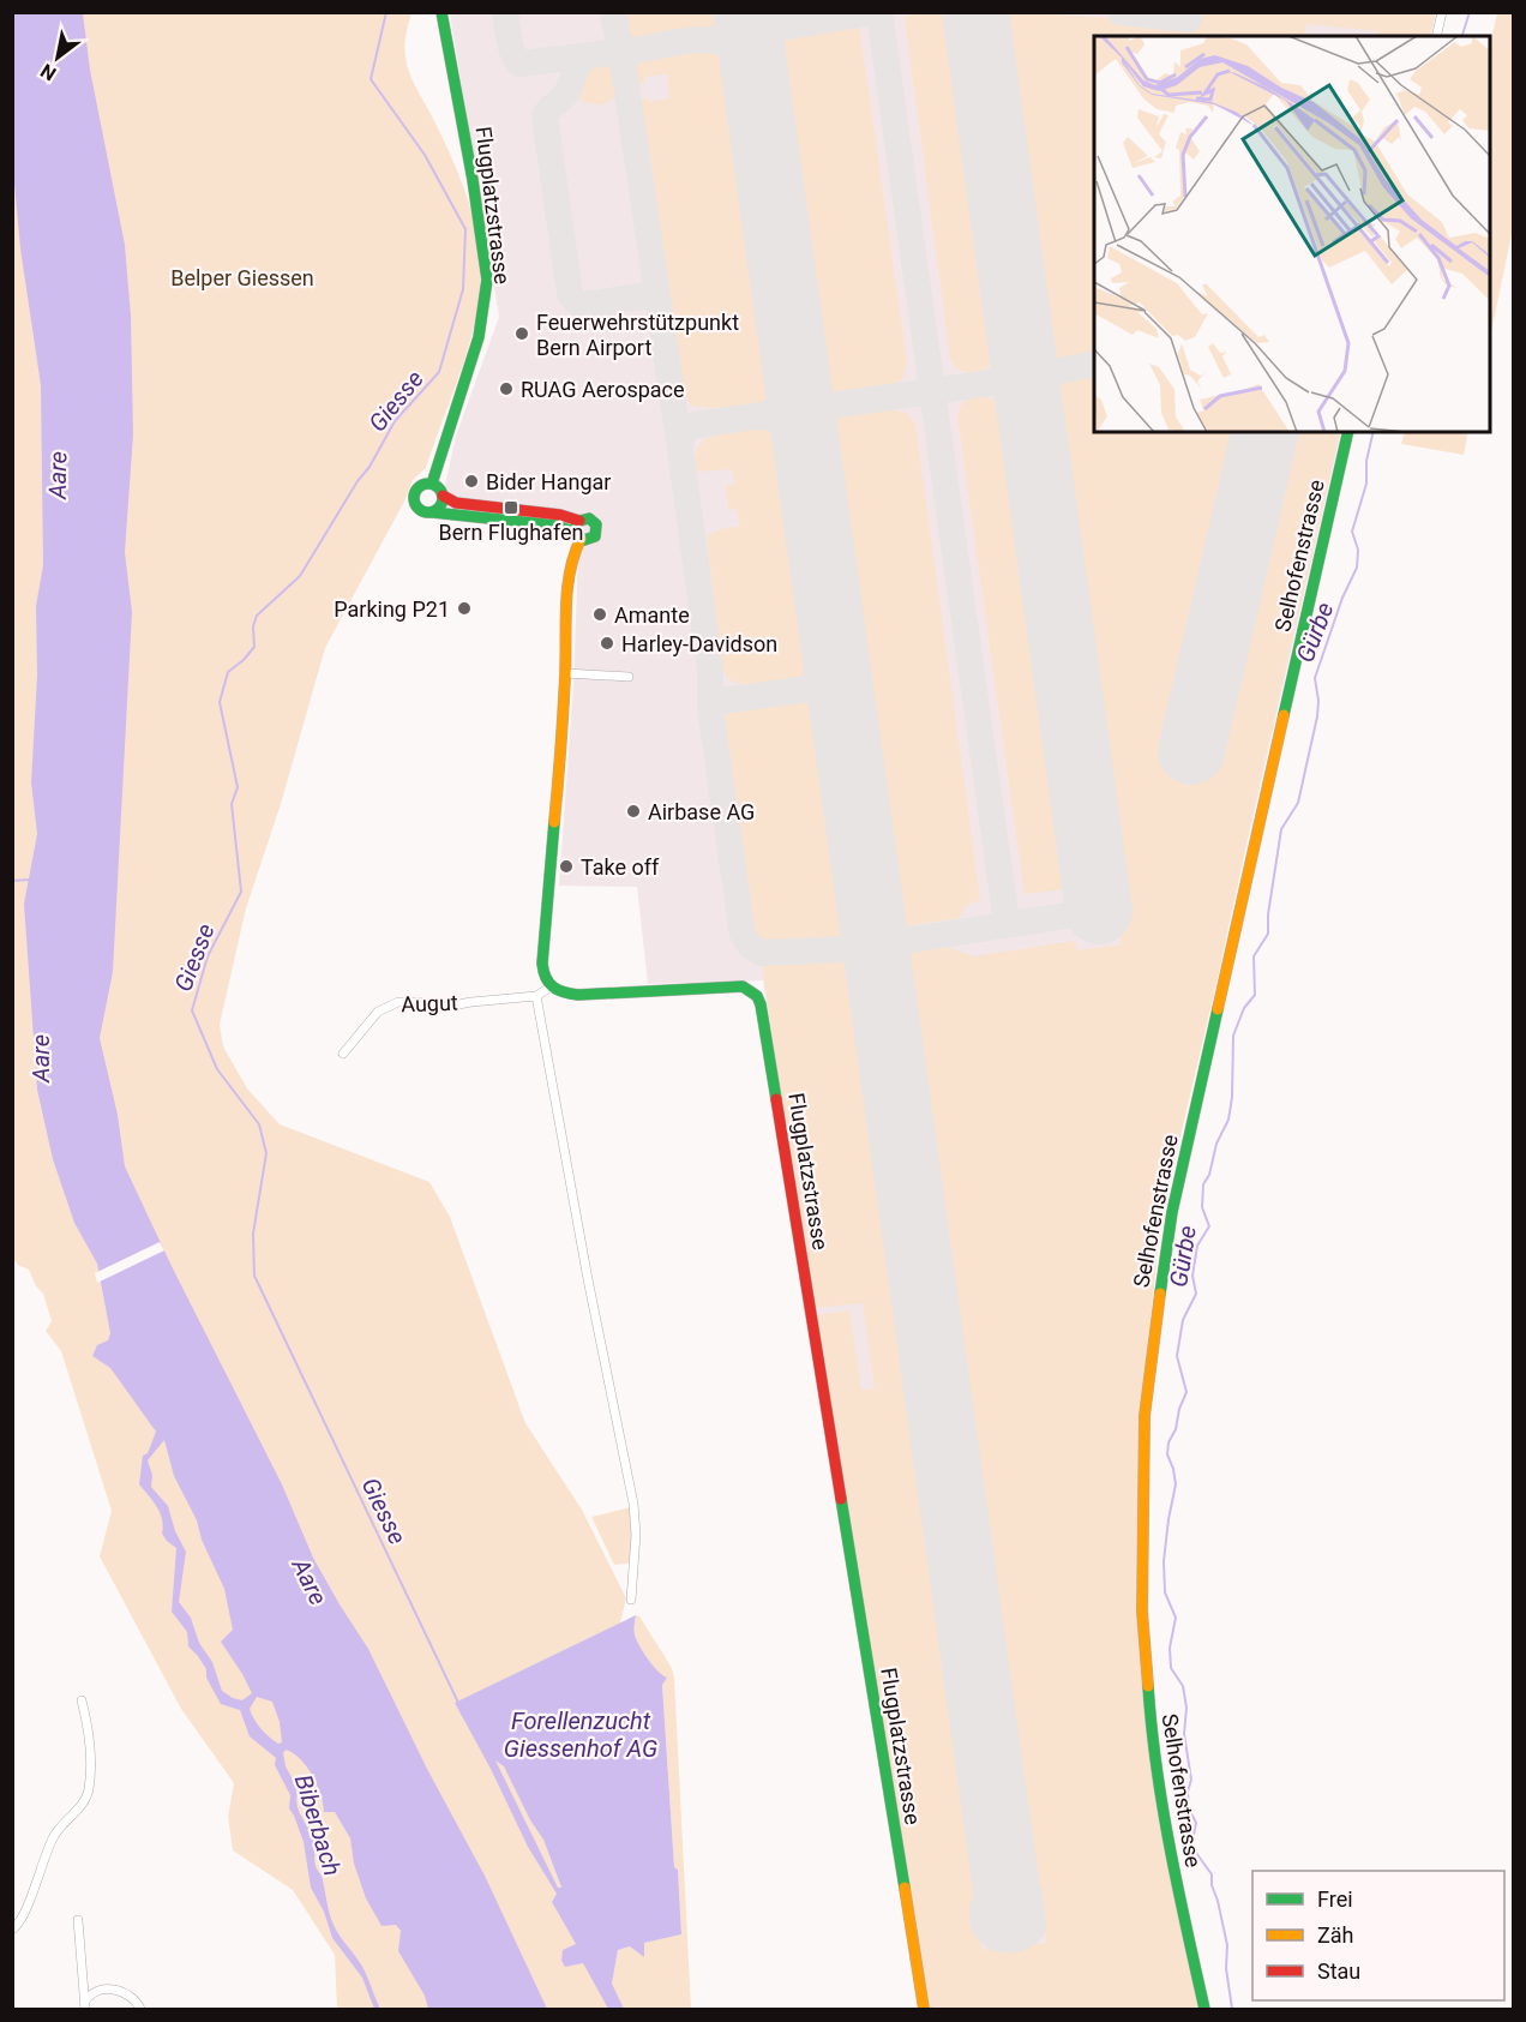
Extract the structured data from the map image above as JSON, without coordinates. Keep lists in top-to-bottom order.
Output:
{
  "streets": {
    "street": ["Flugplatzstrasse", "Selhofenstrasse", "Augut"]
  },
  "water": [
    "Giesse",
    "Aare",
    "Gürbe",
    "Forellenzucht Giessenhof AG",
    "Biberbach"
  ],
  "parks": ["Belper Giessen"],
  "places": {
    "other": [
      "Feuerwehrstützpunkt Bern Airport",
      "RUAG Aerospace",
      "Bider Hangar",
      "Parking P21",
      "Amante",
      "Harley-Davidson",
      "Airbase AG",
      "Take off"
    ],
    "transit": ["Bern Flughafen"]
  },
  "legend": ["Frei", "Zäh", "Stau"],
  "north": "bottom left"
}
